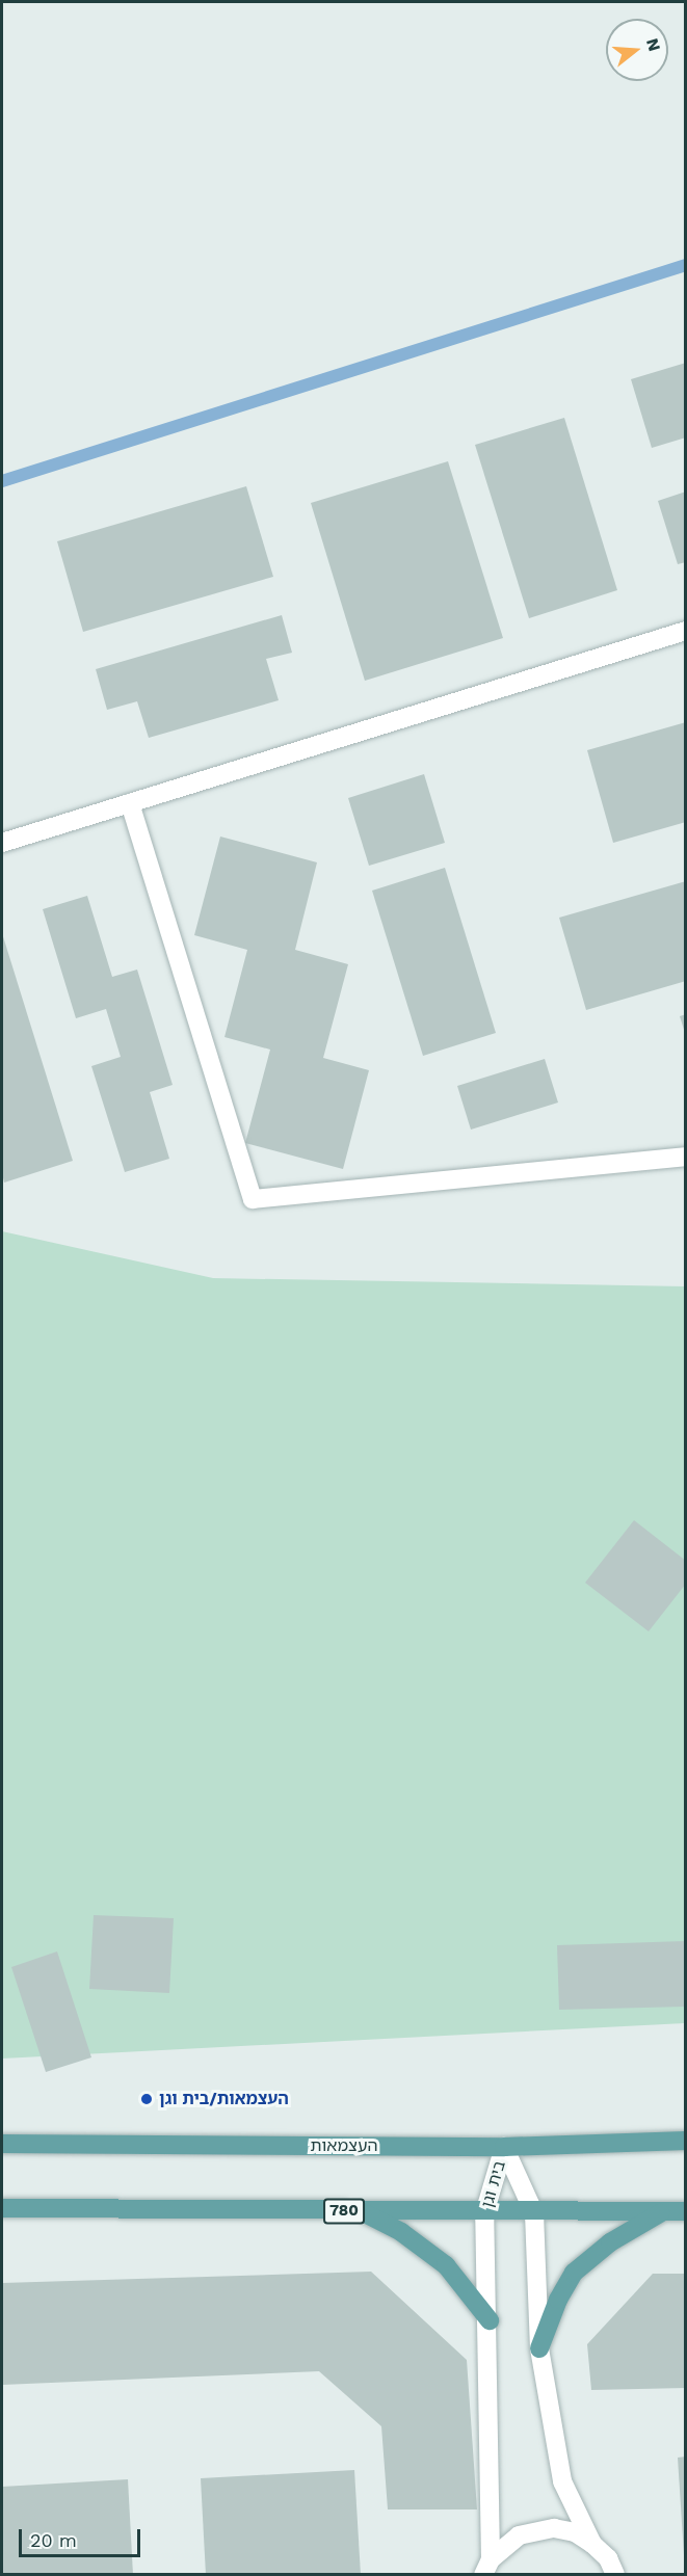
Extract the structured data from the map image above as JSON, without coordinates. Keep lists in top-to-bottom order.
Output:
{
  "streets": {
    "main road": ["העצמאות", "780"],
    "street": ["בית וגן"]
  },
  "crossings": [
    ["העצמאות", "בית וגן"],
    ["בית וגן", "780"]
  ],
  "places": ["העצמאות/בית וגן"],
  "scale_bar": "20 m",
  "north": "right"
}
